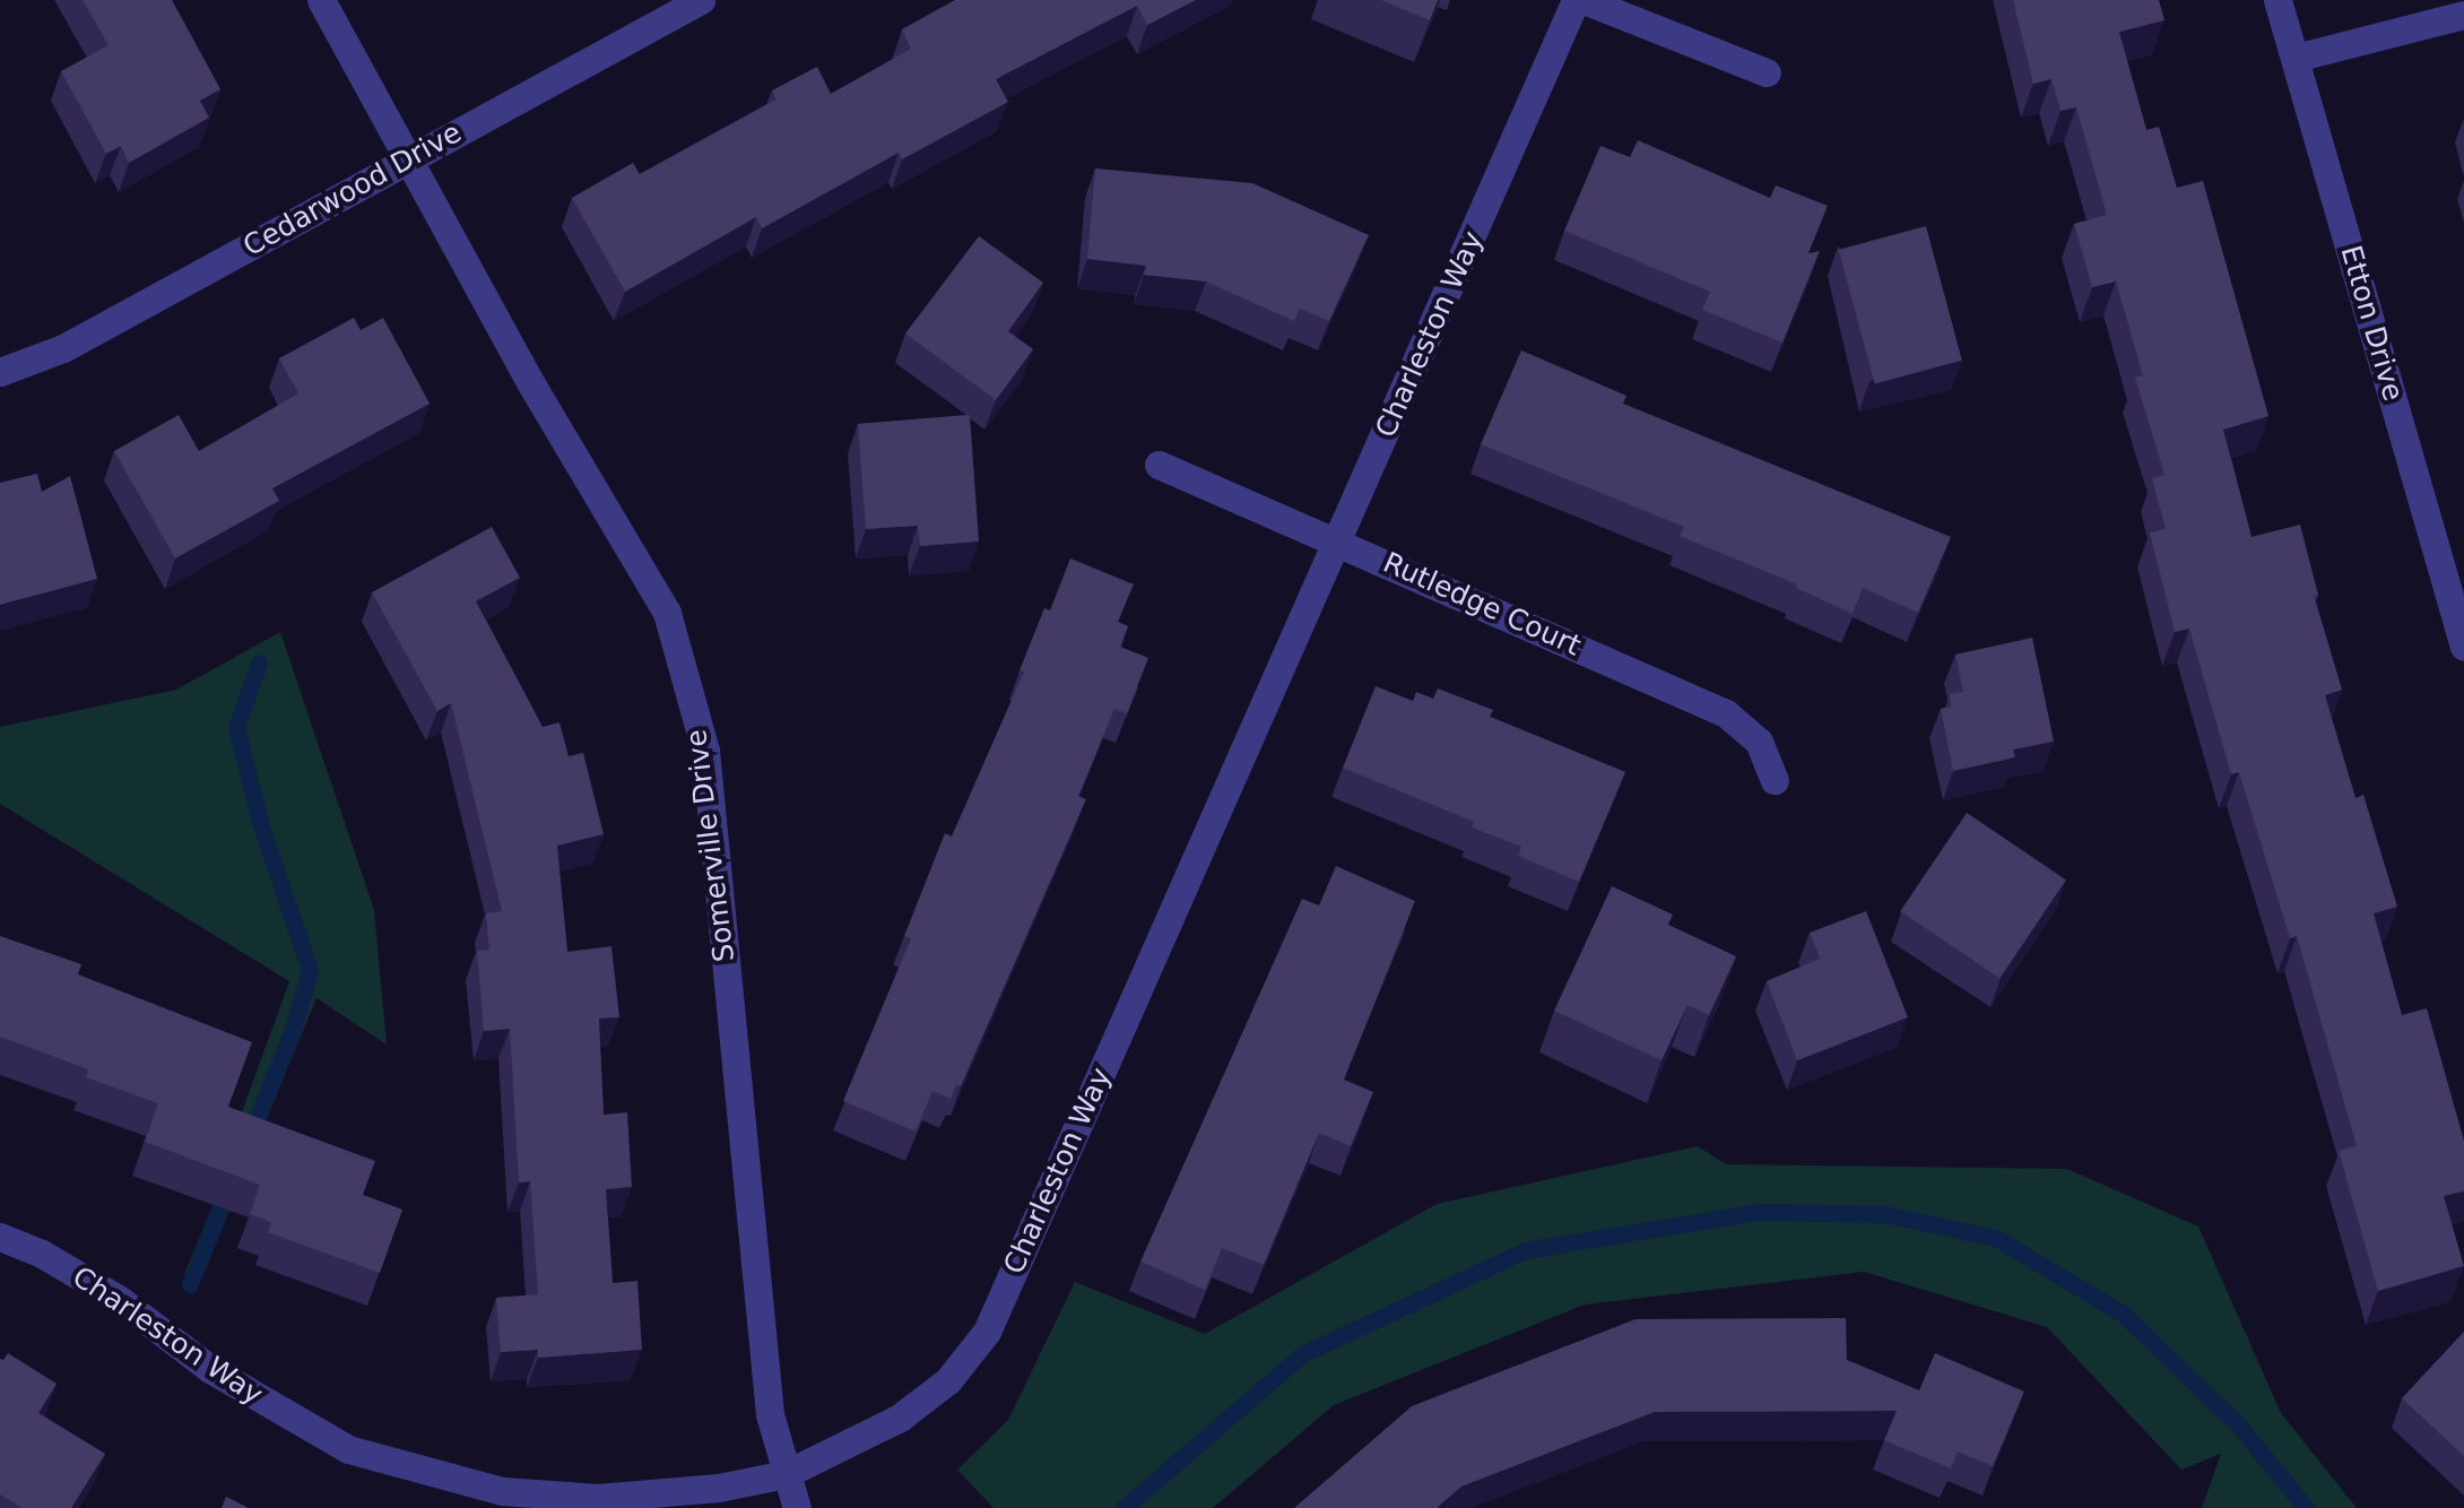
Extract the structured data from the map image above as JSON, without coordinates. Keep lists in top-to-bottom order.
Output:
{
  "streets": {
    "street": [
      "Cedarwood Drive",
      "Etton Drive",
      "Charleston Way",
      "Rutledge Court",
      "Somerville Drive"
    ]
  },
  "crossings": [
    ["Cedarwood Drive", "Somerville Drive"],
    ["Charleston Way", "Rutledge Court"],
    ["Charleston Way", "Somerville Drive"]
  ]
}
